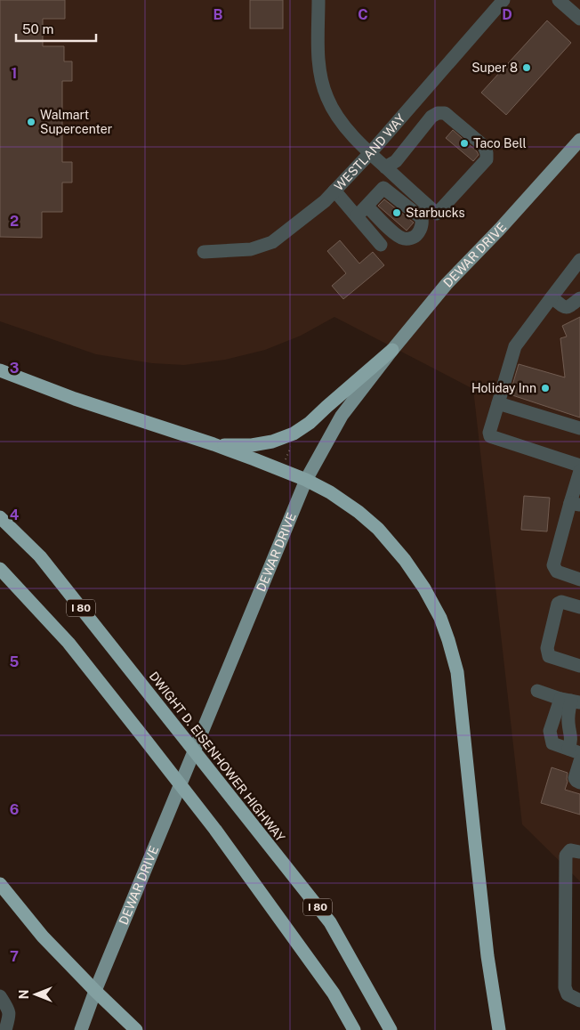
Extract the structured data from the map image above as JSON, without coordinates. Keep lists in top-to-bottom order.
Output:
{
  "streets": {
    "highway": ["I 80", "DWIGHT D. EISENHOWER HIGHWAY"],
    "main road": ["DEWAR DRIVE"],
    "street": ["WESTLAND WAY"]
  },
  "places": [
    "Super 8",
    "Walmart Supercenter",
    "Taco Bell",
    "Starbucks",
    "Holiday Inn"
  ],
  "scale_bar": "50 m",
  "north": "left",
  "grid": {
    "columns": ["B", "C", "D"],
    "rows": [
      "1",
      "2",
      "3",
      "4",
      "5",
      "6",
      "7"
    ]
  }
}
